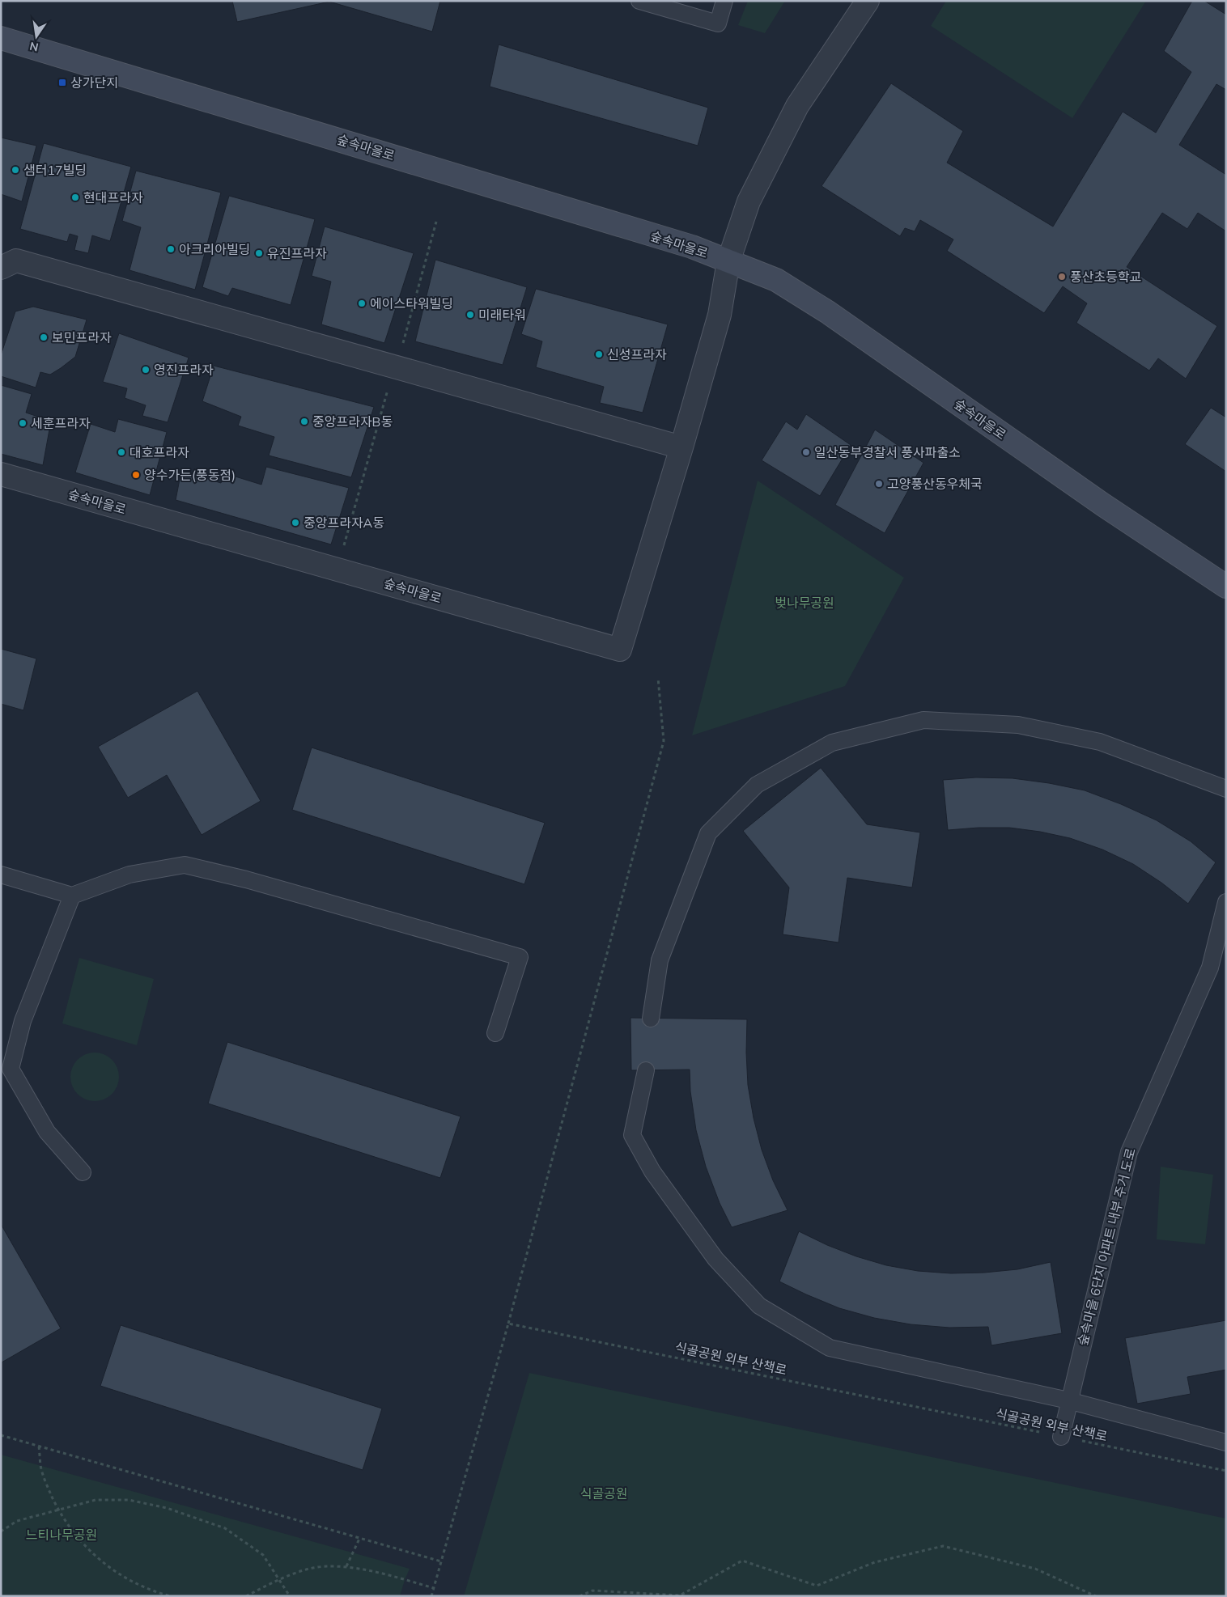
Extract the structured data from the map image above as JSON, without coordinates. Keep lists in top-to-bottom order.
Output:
{
  "streets": {
    "main road": ["숲속마을로"],
    "lane": ["숲속마을 6단지 아파트 내부 주거 도로"],
    "path": ["식골공원 외부 산책로"]
  },
  "crossings": [
    ["숲속마을 6단지 아파트 내부 주거 도로", "식골공원 외부 산책로"]
  ],
  "parks": ["벚나무공원", "식골공원", "느티나무공원"],
  "places": {
    "transit": ["상가단지"],
    "other": [
      "샘터17빌딩",
      "현대프라자",
      "아크리아빌딩",
      "유진프라자",
      "풍산초등학교",
      "에이스타워빌딩",
      "미래타워",
      "보민프라자",
      "신성프라자",
      "영진프라자",
      "중앙프라자B동",
      "세훈프라자",
      "대호프라자",
      "일산동부경찰서 풍사파출소",
      "양수가든(풍동점)",
      "고양풍산동우체국",
      "중앙프라자A동"
    ]
  },
  "north": "bottom"
}
